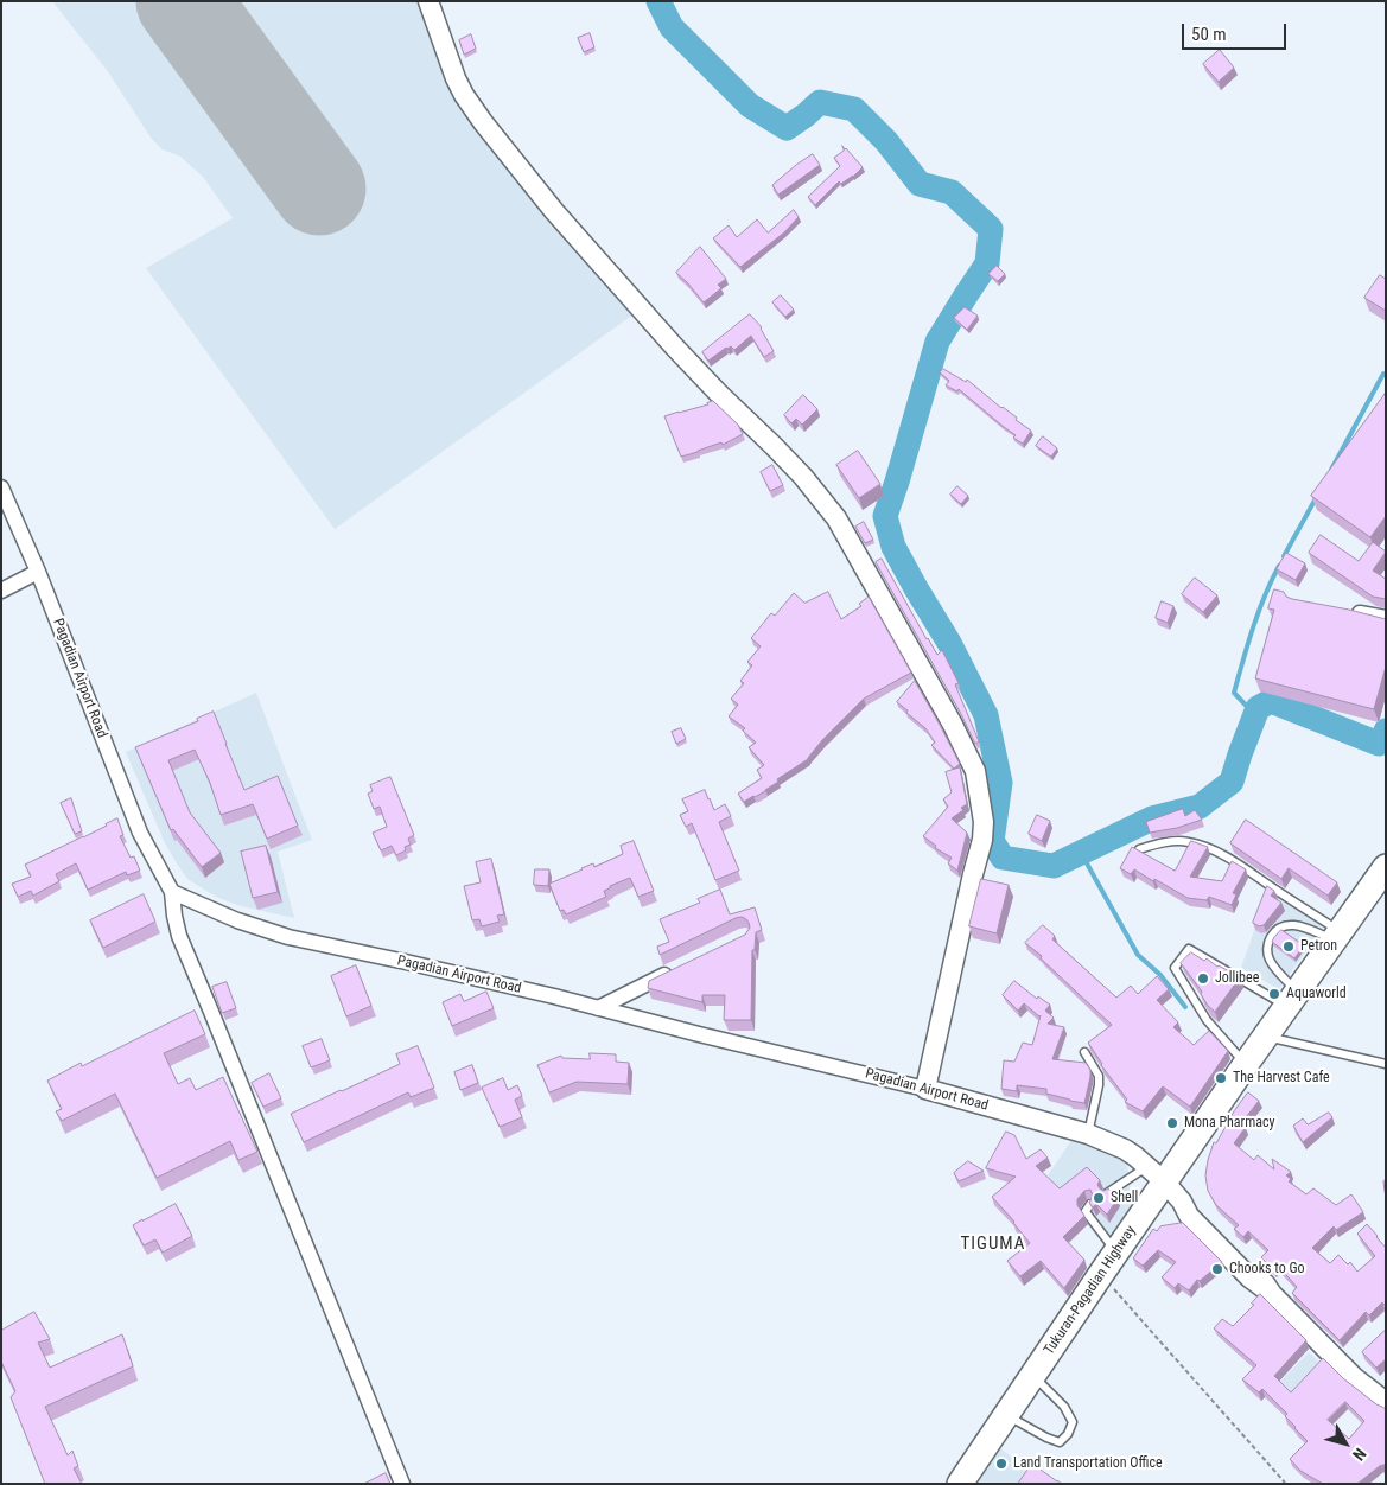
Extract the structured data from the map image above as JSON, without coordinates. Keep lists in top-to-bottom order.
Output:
{
  "streets": {
    "highway": ["Tukuran-Pagadian Highway"],
    "street": ["Pagadian Airport Road"]
  },
  "crossings": [
    ["Pagadian Airport Road", "Tukuran-Pagadian Highway"]
  ],
  "districts": ["TIGUMA"],
  "places": [
    "Petron",
    "Jollibee",
    "Aquaworld",
    "The Harvest Cafe",
    "Mona Pharmacy",
    "Shell",
    "Chooks to Go",
    "Land Transportation Office"
  ],
  "scale_bar": "50 m",
  "north": "bottom right"
}
